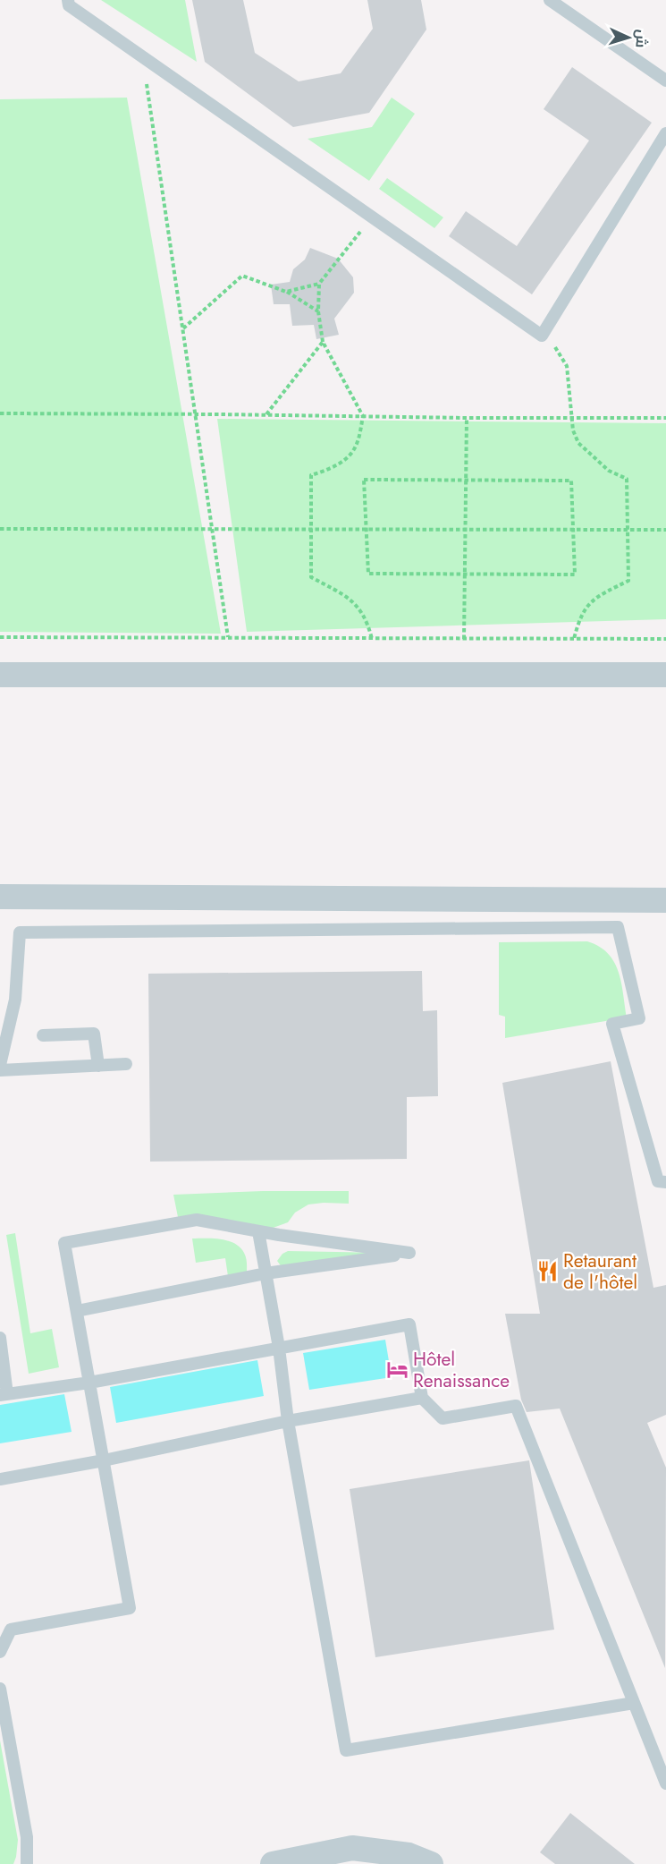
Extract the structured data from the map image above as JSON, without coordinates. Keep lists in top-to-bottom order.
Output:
{
  "places": {
    "restaurant": ["Retaurant de l'hôtel"],
    "hotel": ["Hôtel Renaissance"]
  },
  "north": "right"
}
